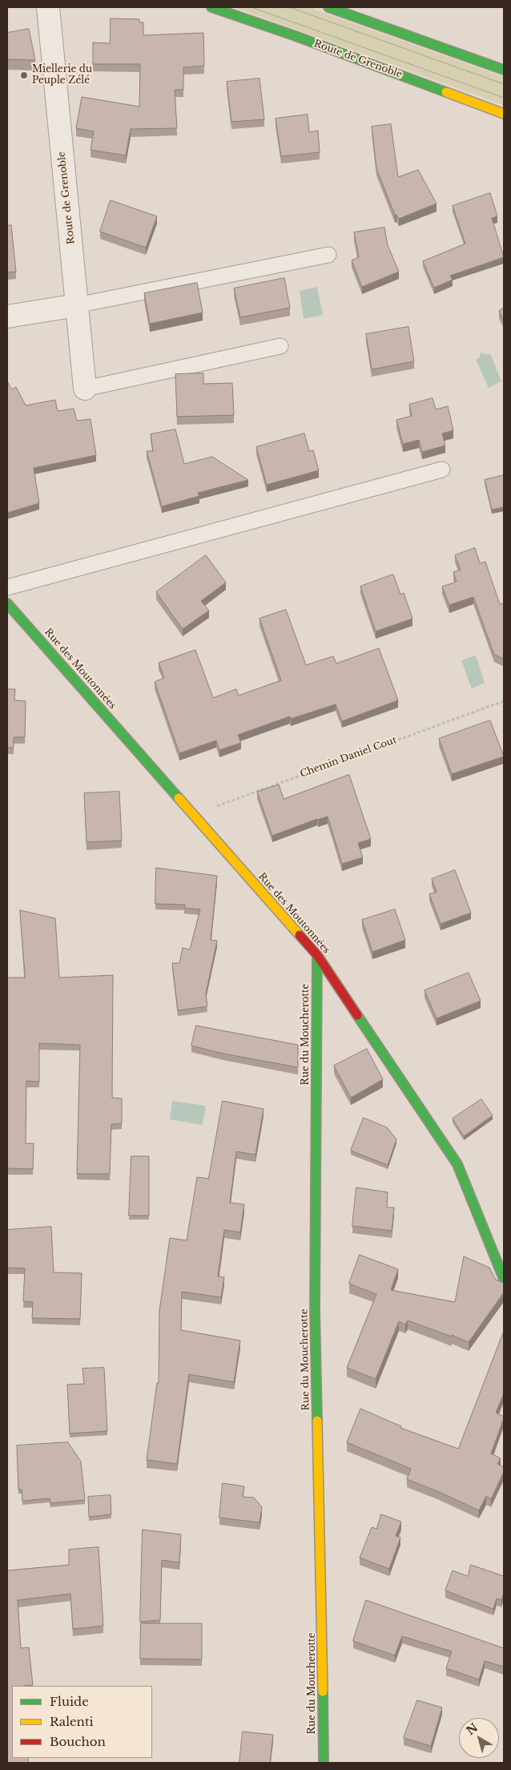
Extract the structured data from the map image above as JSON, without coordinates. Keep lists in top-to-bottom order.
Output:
{
  "streets": {
    "street": ["Route de Grenoble", "Rue des Moutonnées", "Rue du Moucherotte"],
    "path": ["Chemin Daniel Cout"]
  },
  "crossings": [
    ["Rue des Moutonnées", "Chemin Daniel Cout"],
    ["Rue des Moutonnées", "Rue du Moucherotte"]
  ],
  "places": ["Miellerie du Peuple Zélé"],
  "legend": ["Fluide", "Ralenti", "Bouchon"],
  "north": "top left"
}
